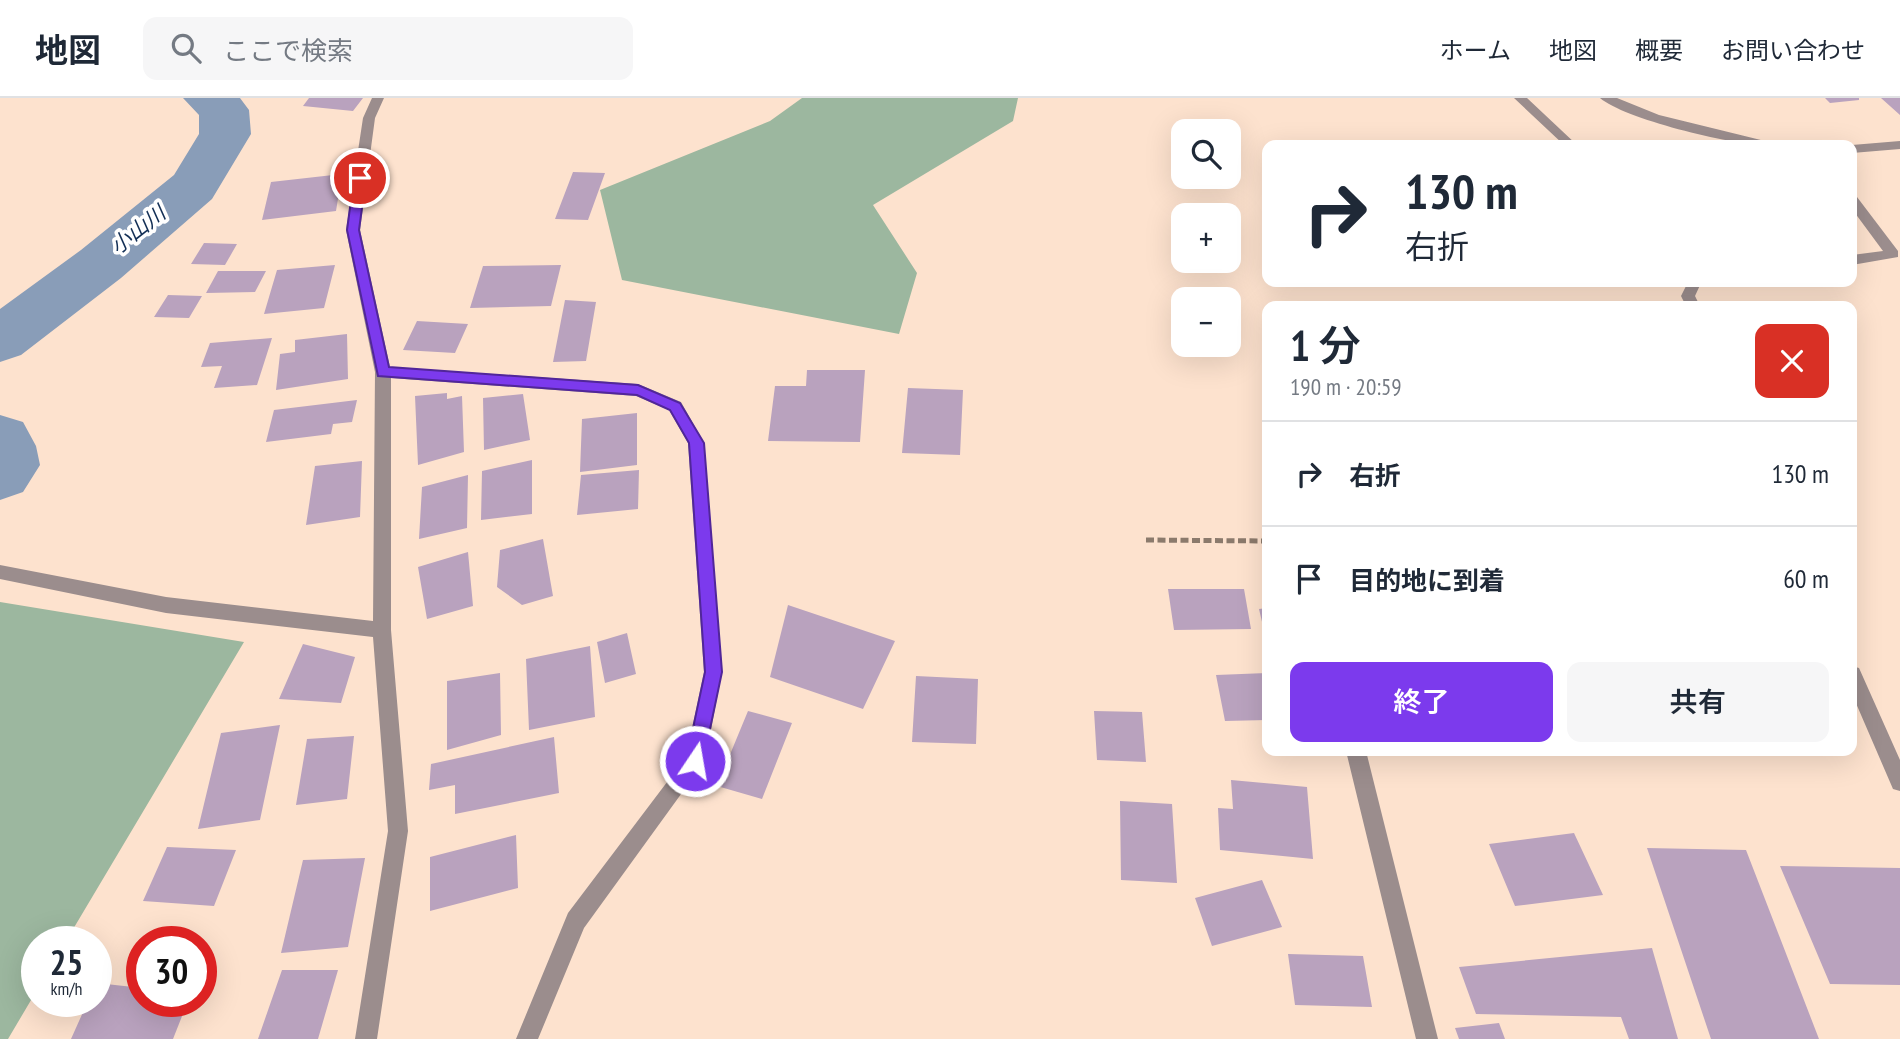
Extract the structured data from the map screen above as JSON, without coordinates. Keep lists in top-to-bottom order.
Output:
{
  "water": ["小山川"],
  "page": {
    "header": "地図",
    "search": "ここで検索",
    "nav": [
      "ホーム",
      "地図",
      "概要",
      "お問い合わせ"
    ],
    "map_buttons": ["+", "−"],
    "turn": ["130 m", "右折"],
    "heading": ["1 分", "190 m · 20:59"],
    "list": [
      {
        "name": "右折",
        "value": "130 m"
      },
      {
        "name": "目的地に到着",
        "value": "60 m"
      }
    ],
    "buttons": ["終了", "共有"],
    "speed": "25 km/h",
    "limit": "30"
  }
}
